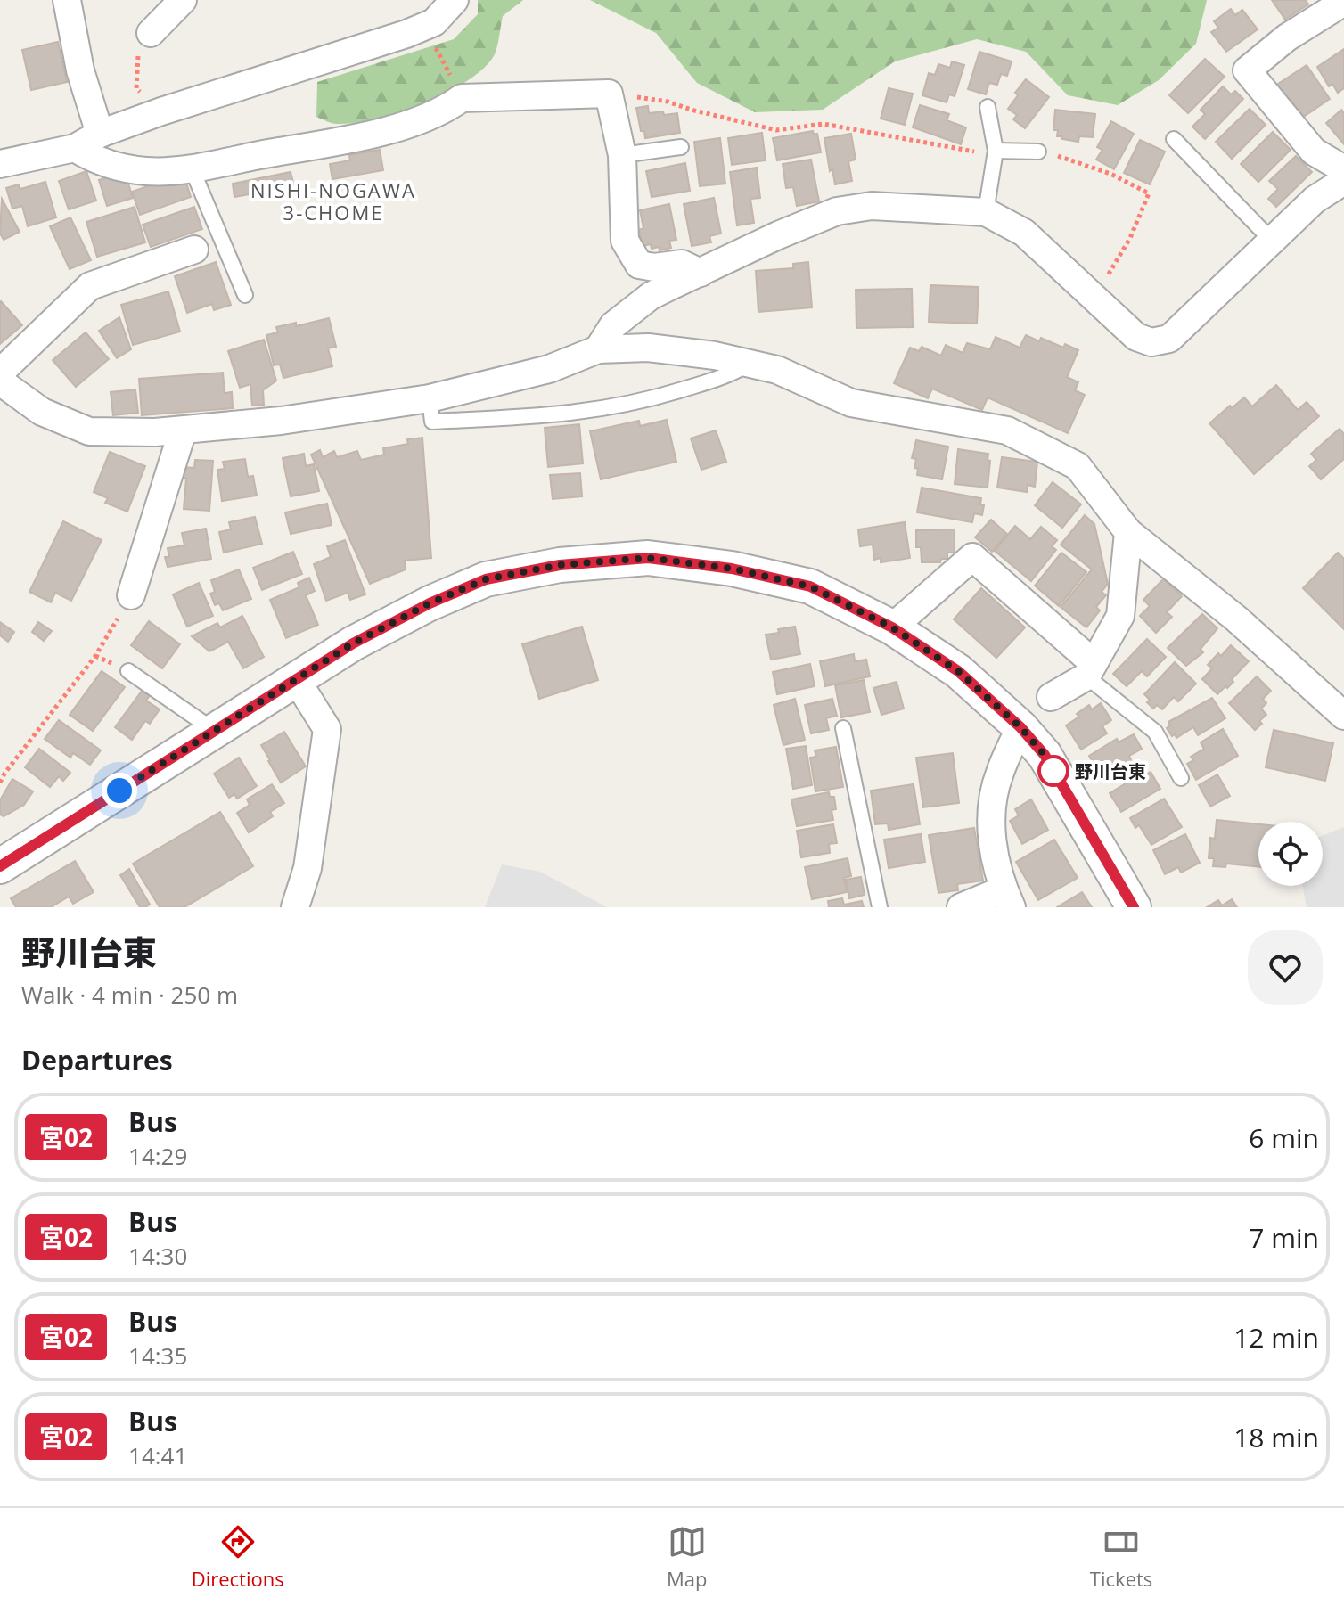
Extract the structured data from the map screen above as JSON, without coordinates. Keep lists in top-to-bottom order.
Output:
{
  "districts": ["NISHI-NOGAWA 3-CHOME"],
  "places": ["野川台東"],
  "lines": ["bus line 宮02"],
  "page": {
    "heading": [
      ["野川台東", "Walk · 4 min · 250 m"],
      "Departures"
    ],
    "list": [
      {
        "mark": "宮02",
        "name": "Bus",
        "note": "14:29",
        "value": "6 min"
      },
      {
        "mark": "宮02",
        "name": "Bus",
        "note": "14:30",
        "value": "7 min"
      },
      {
        "mark": "宮02",
        "name": "Bus",
        "note": "14:35",
        "value": "12 min"
      },
      {
        "mark": "宮02",
        "name": "Bus",
        "note": "14:41",
        "value": "18 min"
      }
    ],
    "tabs": ["Directions", "Map", "Tickets"]
  }
}
